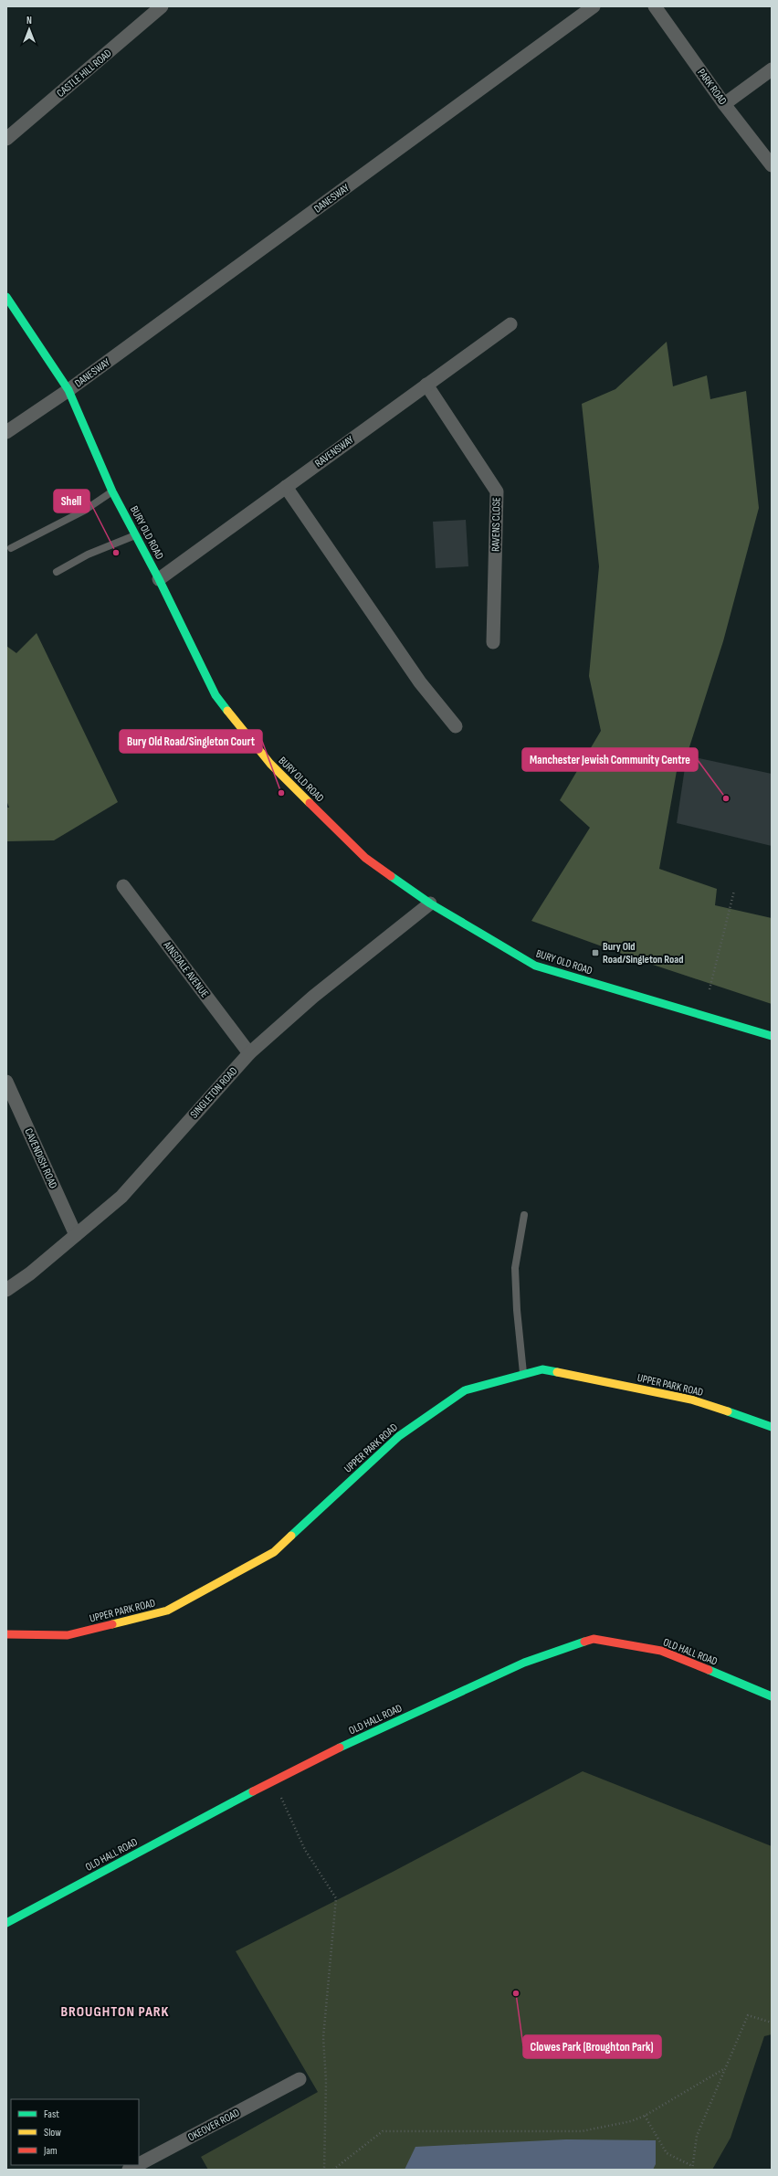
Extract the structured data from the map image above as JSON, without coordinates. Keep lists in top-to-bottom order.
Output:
{
  "streets": {
    "street": [
      "CASTLE HILL ROAD",
      "PARK ROAD",
      "DANESWAY",
      "RAVENSWAY",
      "RAVENS CLOSE",
      "BURY OLD ROAD",
      "AINSDALE AVENUE",
      "SINGLETON ROAD",
      "CAVENDISH ROAD",
      "UPPER PARK ROAD",
      "OLD HALL ROAD",
      "OKEOVER ROAD"
    ]
  },
  "crossings": [
    ["DANESWAY", "BURY OLD ROAD"],
    ["RAVENSWAY", "RAVENS CLOSE"],
    ["RAVENSWAY", "BURY OLD ROAD"],
    ["BURY OLD ROAD", "SINGLETON ROAD"],
    ["AINSDALE AVENUE", "SINGLETON ROAD"],
    ["SINGLETON ROAD", "CAVENDISH ROAD"]
  ],
  "districts": ["BROUGHTON PARK"],
  "places": {
    "other": [
      "Shell",
      "Bury Old Road/Singleton Court",
      "Manchester Jewish Community Centre",
      "Clowes Park (Broughton Park)"
    ],
    "transit": ["Bury Old Road/Singleton Road"]
  },
  "legend": ["Fast", "Slow", "Jam"],
  "north": "top"
}
